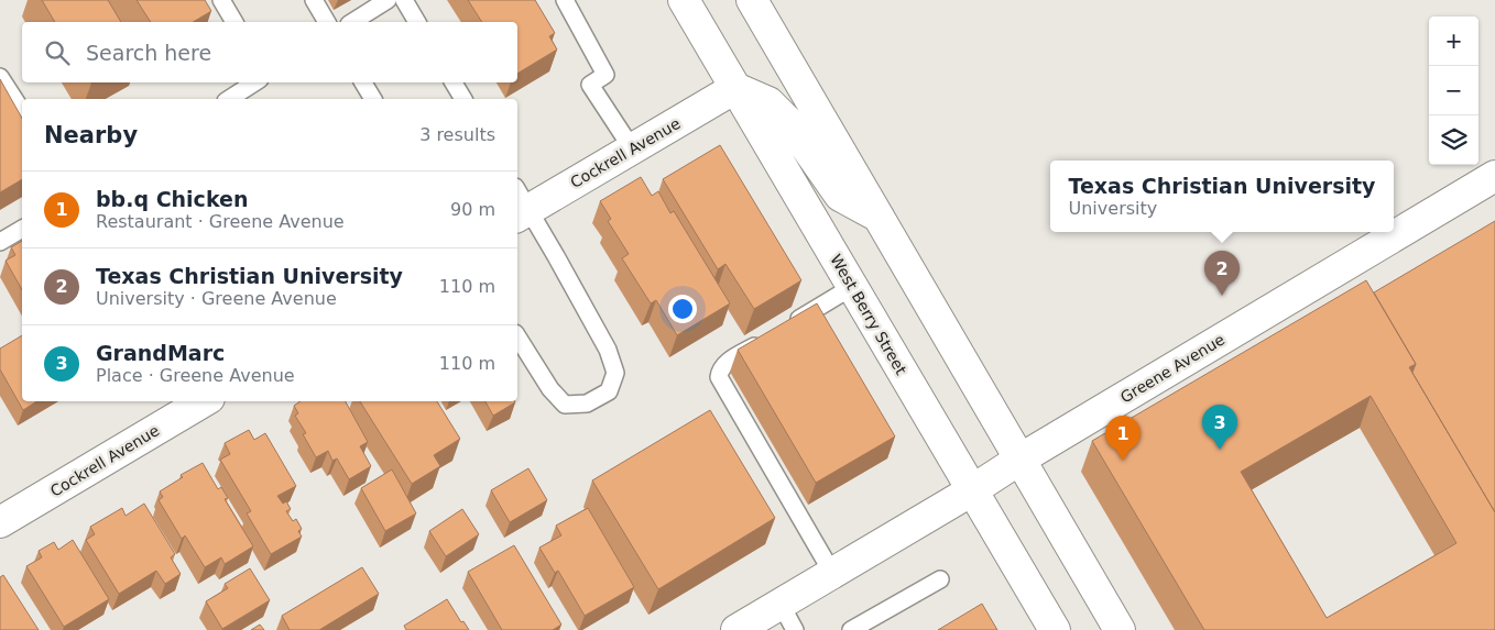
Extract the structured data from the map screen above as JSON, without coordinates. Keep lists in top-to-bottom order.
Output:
{
  "streets": {
    "main road": ["Cockrell Avenue", "West Berry Street", "Greene Avenue"]
  },
  "crossings": [
    ["Cockrell Avenue", "West Berry Street"],
    ["West Berry Street", "Greene Avenue"]
  ],
  "page": {
    "map_buttons": ["+", "−"],
    "search": "Search here",
    "heading": ["Nearby", "3 results"],
    "popup": ["Texas Christian University", "University"],
    "list": [
      {
        "mark": "1",
        "name": "bb.q Chicken",
        "note": "Restaurant · Greene Avenue",
        "value": "90 m"
      },
      {
        "mark": "2",
        "name": "Texas Christian University",
        "note": "University · Greene Avenue",
        "value": "110 m"
      },
      {
        "mark": "3",
        "name": "GrandMarc",
        "note": "Place · Greene Avenue",
        "value": "110 m"
      }
    ],
    "pins": ["2", "3", "1"]
  }
}
